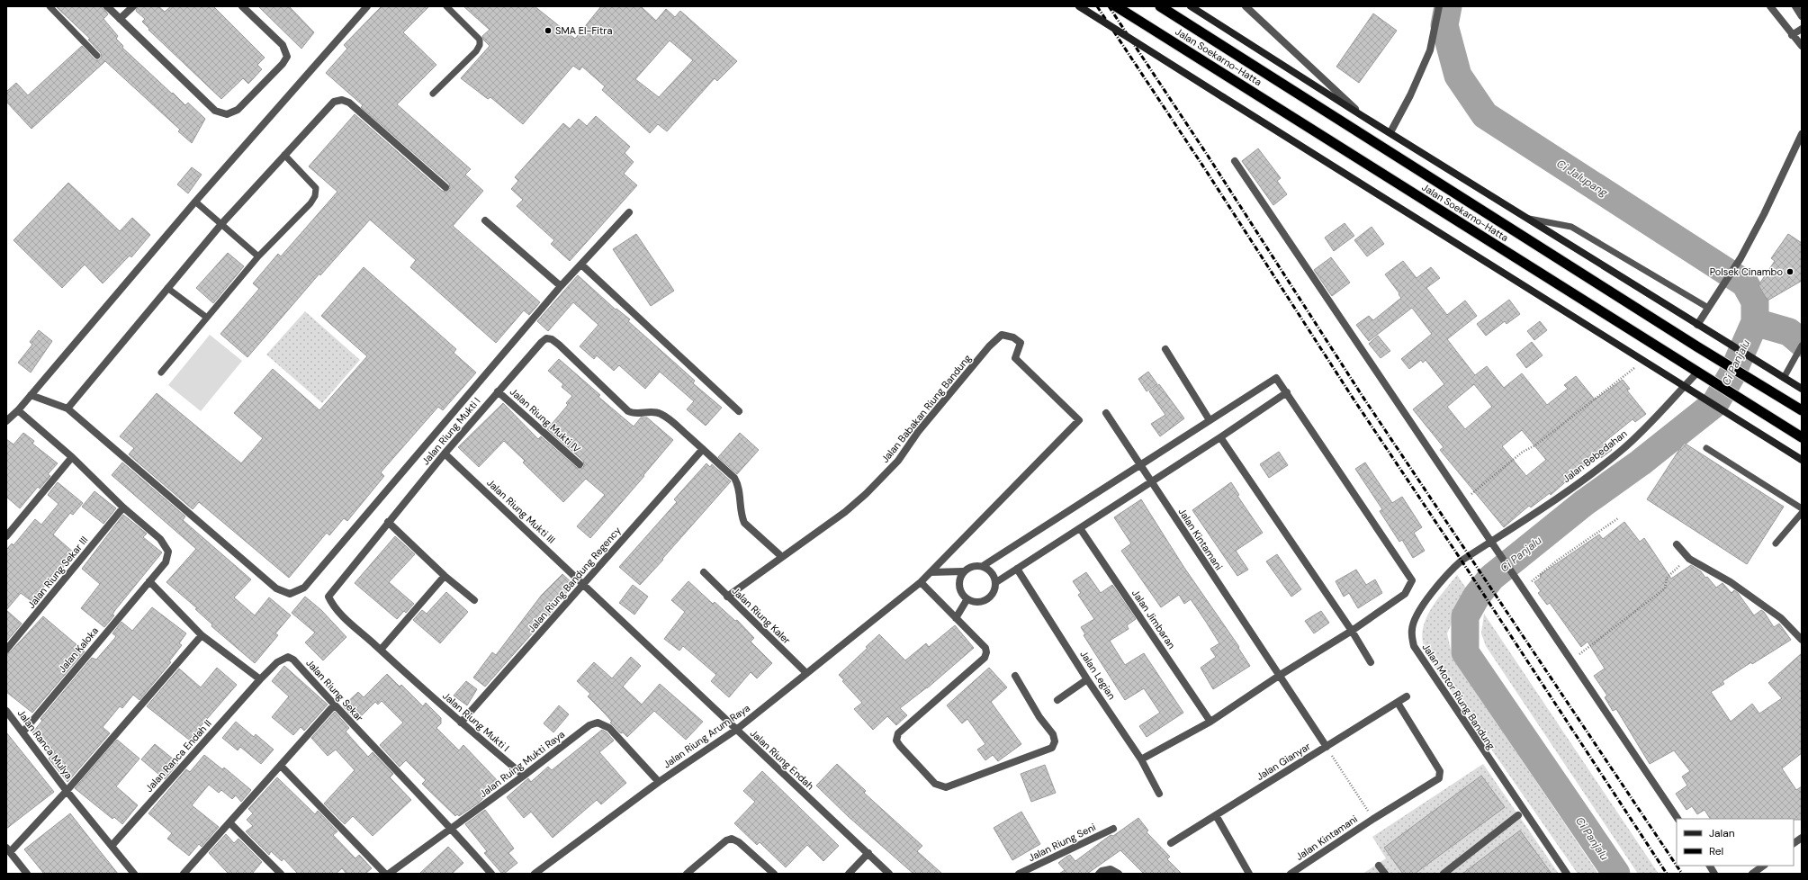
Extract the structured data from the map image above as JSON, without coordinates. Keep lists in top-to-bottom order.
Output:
{
  "streets": {
    "highway": ["Jalan Soekarno-Hatta"],
    "street": [
      "Jalan Babakan Riung Bandung",
      "Jalan Riung Mukti IV",
      "Jalan Riung Mukti I",
      "Jalan Bebedahan",
      "Jalan Riung Mukti III",
      "Jalan Kintamani",
      "Jalan Riung Sekar III",
      "Jalan Riung Bandung Regency",
      "Jalan Riung Kaler",
      "Jalan Jimbaran",
      "Jalan Kaloka",
      "Jalan Legian",
      "Jalan Riung Sekar",
      "Jalan Motor Riung Bandung",
      "Jalan Riung Arum Raya",
      "Jalan Ranca Mulya",
      "Jalan Ranca Endah II",
      "Jalan Riung Endah",
      "Jalan Gianyar",
      "Jalan Ruing Mukti Raya",
      "Jalan Riung Seni"
    ]
  },
  "crossings": [
    ["Jalan Soekarno-Hatta", "Jalan Bebedahan"],
    ["Jalan Babakan Riung Bandung", "Jalan Riung Mukti I"],
    ["Jalan Babakan Riung Bandung", "Jalan Riung Kaler"],
    ["Jalan Babakan Riung Bandung", "Jalan Riung Arum Raya"],
    ["Jalan Riung Mukti IV", "Jalan Riung Mukti I"],
    ["Jalan Riung Mukti I", "Jalan Riung Mukti III"],
    ["Jalan Riung Mukti I", "Jalan Riung Bandung Regency"],
    ["Jalan Riung Mukti I", "Jalan Ruing Mukti Raya"],
    ["Jalan Bebedahan", "Jalan Motor Riung Bandung"],
    ["Jalan Riung Mukti III", "Jalan Riung Bandung Regency"],
    ["Jalan Riung Mukti III", "Jalan Riung Endah"],
    ["Jalan Kintamani", "Jalan Gianyar"],
    ["Jalan Riung Sekar III", "Jalan Kaloka"],
    ["Jalan Riung Bandung Regency", "Jalan Riung Endah"],
    ["Jalan Riung Kaler", "Jalan Riung Arum Raya"],
    ["Jalan Kaloka", "Jalan Ranca Mulya"],
    ["Jalan Riung Sekar", "Jalan Ranca Endah II"],
    ["Jalan Riung Sekar", "Jalan Ruing Mukti Raya"],
    ["Jalan Riung Arum Raya", "Jalan Riung Endah"],
    ["Jalan Riung Arum Raya", "Jalan Ruing Mukti Raya"],
    ["Jalan Ranca Mulya", "Jalan Ranca Endah II"]
  ],
  "water": ["Ci Jalupang", "Ci Panjalu"],
  "places": ["SMA El-Fitra", "Polsek Cinambo"],
  "legend": ["Jalan", "Rel"]
}
